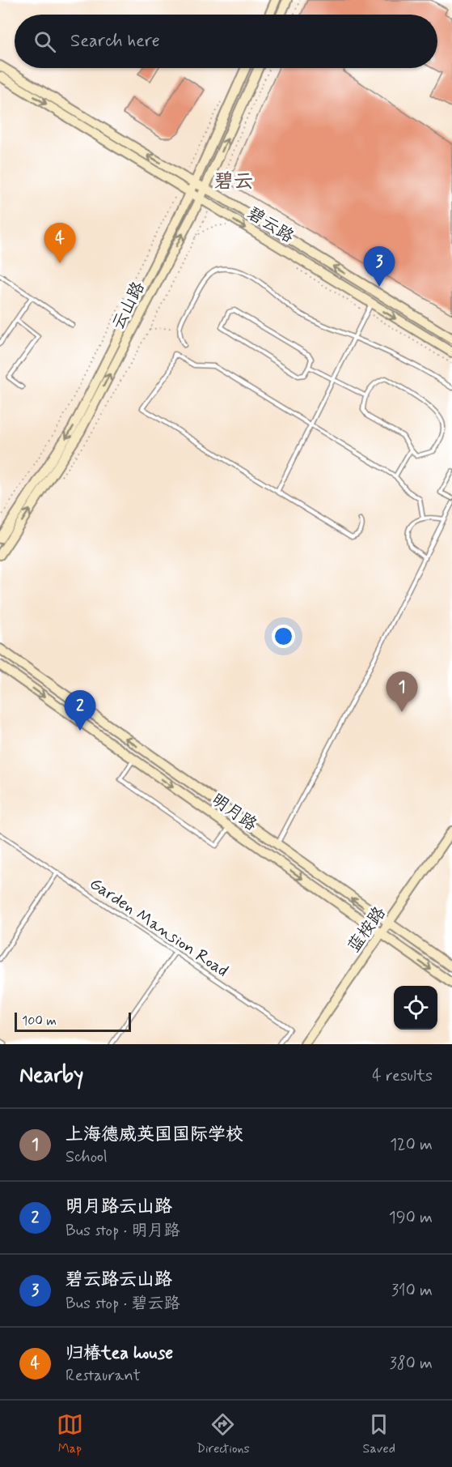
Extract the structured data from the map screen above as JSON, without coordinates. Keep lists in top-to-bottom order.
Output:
{
  "streets": {
    "street": [
      "碧云路",
      "云山路",
      "明月路",
      "蓝桉路"
    ],
    "lane": ["Garden Mansion Road"]
  },
  "crossings": [
    ["碧云路", "云山路"],
    ["明月路", "蓝桉路"]
  ],
  "districts": ["碧云"],
  "scale_bar": "100 m",
  "page": {
    "search": "Search here",
    "pins": [
      "4",
      "3",
      "1",
      "2"
    ],
    "scale": "100 m",
    "heading": ["Nearby", "4 results"],
    "list": [
      {
        "mark": "1",
        "name": "上海德威英国国际学校",
        "note": "School",
        "value": "120 m"
      },
      {
        "mark": "2",
        "name": "明月路云山路",
        "note": "Bus stop · 明月路",
        "value": "190 m"
      },
      {
        "mark": "3",
        "name": "碧云路云山路",
        "note": "Bus stop · 碧云路",
        "value": "310 m"
      },
      {
        "mark": "4",
        "name": "归椿tea house",
        "note": "Restaurant",
        "value": "380 m"
      }
    ],
    "nav": ["Map", "Directions", "Saved"]
  }
}
